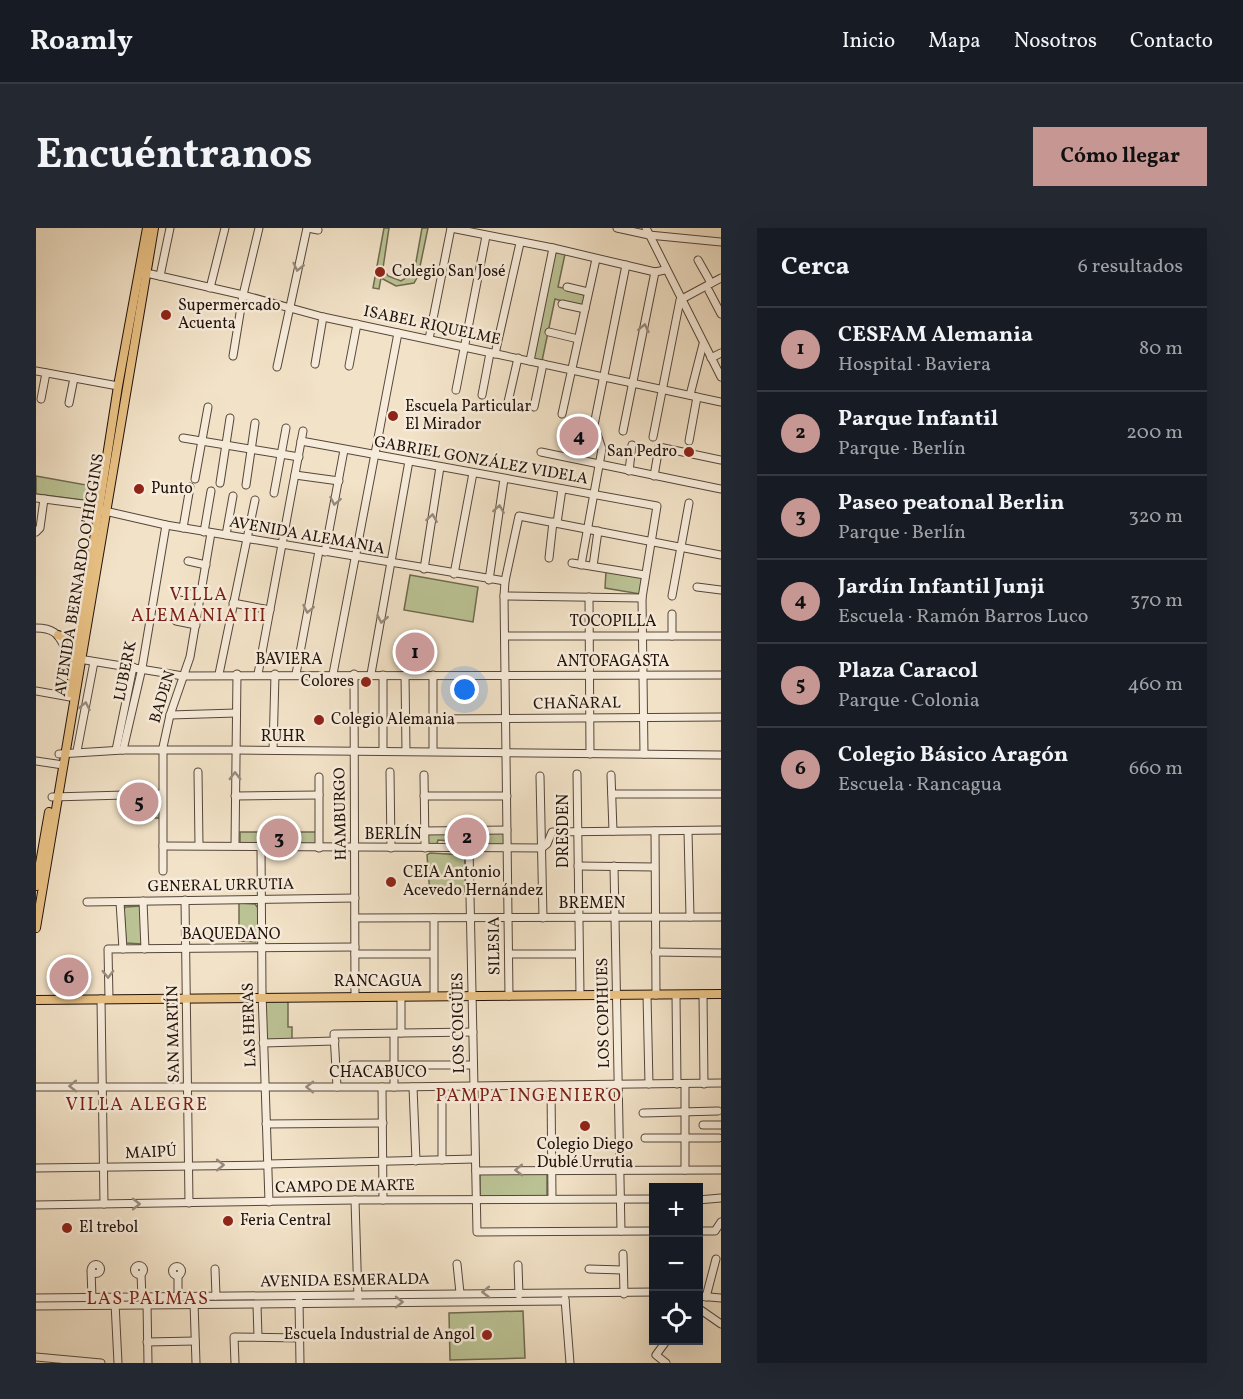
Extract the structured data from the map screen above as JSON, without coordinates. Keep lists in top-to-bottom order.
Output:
{
  "streets": {
    "main road": ["AVENIDA BERNARDO O'HIGGINS", "RANCAGUA"],
    "street": [
      "ISABEL RIQUELME",
      "GABRIEL GONZÁLEZ VIDELA",
      "AVENIDA ALEMANIA",
      "TOCOPILLA",
      "BAVIERA",
      "ANTOFAGASTA",
      "LUBERK",
      "BADEN",
      "CHAÑARAL",
      "RUHR",
      "HAMBURGO",
      "DRESDEN",
      "BERLÍN",
      "GENERAL URRUTIA",
      "BREMEN",
      "BAQUEDANO",
      "SILESIA",
      "LOS COPIHUES",
      "LOS COIGÜES",
      "LAS HERAS",
      "SAN MARTÍN",
      "CHACABUCO",
      "MAIPÚ",
      "CAMPO DE MARTE",
      "AVENIDA ESMERALDA"
    ]
  },
  "crossings": [
    ["ISABEL RIQUELME", "AVENIDA BERNARDO O'HIGGINS"],
    ["AVENIDA ALEMANIA", "AVENIDA BERNARDO O'HIGGINS"],
    ["AVENIDA ALEMANIA", "LUBERK"],
    ["AVENIDA ALEMANIA", "BADEN"],
    ["AVENIDA ALEMANIA", "SILESIA"],
    ["AVENIDA BERNARDO O'HIGGINS", "BAVIERA"],
    ["AVENIDA BERNARDO O'HIGGINS", "RUHR"],
    ["TOCOPILLA", "SILESIA"],
    ["BAVIERA", "ANTOFAGASTA"],
    ["BAVIERA", "LUBERK"],
    ["BAVIERA", "BADEN"],
    ["BAVIERA", "HAMBURGO"],
    ["BAVIERA", "SILESIA"],
    ["ANTOFAGASTA", "SILESIA"],
    ["LUBERK", "RUHR"],
    ["BADEN", "RUHR"],
    ["BADEN", "BERLÍN"],
    ["CHAÑARAL", "SILESIA"],
    ["RUHR", "HAMBURGO"],
    ["RUHR", "SILESIA"],
    ["HAMBURGO", "BERLÍN"],
    ["HAMBURGO", "GENERAL URRUTIA"],
    ["HAMBURGO", "BREMEN"],
    ["HAMBURGO", "BAQUEDANO"],
    ["HAMBURGO", "RANCAGUA"],
    ["DRESDEN", "BREMEN"],
    ["DRESDEN", "RANCAGUA"],
    ["BERLÍN", "SILESIA"],
    ["BERLÍN", "LOS COIGÜES"],
    ["BERLÍN", "LAS HERAS"],
    ["GENERAL URRUTIA", "LAS HERAS"],
    ["GENERAL URRUTIA", "SAN MARTÍN"],
    ["BREMEN", "SILESIA"],
    ["BREMEN", "LOS COPIHUES"],
    ["BREMEN", "LOS COIGÜES"],
    ["BAQUEDANO", "RANCAGUA"],
    ["BAQUEDANO", "LAS HERAS"],
    ["BAQUEDANO", "SAN MARTÍN"],
    ["SILESIA", "RANCAGUA"],
    ["RANCAGUA", "LOS COPIHUES"],
    ["RANCAGUA", "LOS COIGÜES"],
    ["RANCAGUA", "LAS HERAS"],
    ["RANCAGUA", "SAN MARTÍN"],
    ["LOS COPIHUES", "LOS COIGÜES"],
    ["LOS COPIHUES", "CHACABUCO"],
    ["LOS COPIHUES", "CAMPO DE MARTE"],
    ["LOS COIGÜES", "CHACABUCO"],
    ["LOS COIGÜES", "MAIPÚ"],
    ["LOS COIGÜES", "CAMPO DE MARTE"],
    ["LAS HERAS", "CHACABUCO"],
    ["LAS HERAS", "MAIPÚ"],
    ["LAS HERAS", "CAMPO DE MARTE"],
    ["SAN MARTÍN", "CHACABUCO"],
    ["SAN MARTÍN", "MAIPÚ"],
    ["SAN MARTÍN", "CAMPO DE MARTE"]
  ],
  "districts": [
    "VILLA ALEMANIA III",
    "PAMPA INGENIERO",
    "VILLA ALEGRE",
    "LAS PALMAS"
  ],
  "places": [
    "Colegio San José",
    "Supermercado Acuenta",
    "Escuela Particular El Mirador",
    "San Pedro",
    "Punto",
    "Colores",
    "Colegio Alemania",
    "CEIA Antonio Acevedo Hernández",
    "Colegio Diego Dublé Urrutia",
    "Feria Central",
    "El trebol",
    "Escuela Industrial de Angol"
  ],
  "page": {
    "header": "Roamly",
    "nav": [
      "Inicio",
      "Mapa",
      "Nosotros",
      "Contacto"
    ],
    "title": "Encuéntranos",
    "buttons": "Cómo llegar",
    "heading": ["Cerca", "6 resultados"],
    "list": [
      {
        "mark": "1",
        "name": "CESFAM Alemania",
        "note": "Hospital · Baviera",
        "value": "80 m"
      },
      {
        "mark": "2",
        "name": "Parque Infantil",
        "note": "Parque · Berlín",
        "value": "200 m"
      },
      {
        "mark": "3",
        "name": "Paseo peatonal Berlin",
        "note": "Parque · Berlín",
        "value": "320 m"
      },
      {
        "mark": "4",
        "name": "Jardín Infantil Junji",
        "note": "Escuela · Ramón Barros Luco",
        "value": "370 m"
      },
      {
        "mark": "5",
        "name": "Plaza Caracol",
        "note": "Parque · Colonia",
        "value": "460 m"
      },
      {
        "mark": "6",
        "name": "Colegio Básico Aragón",
        "note": "Escuela · Rancagua",
        "value": "660 m"
      }
    ],
    "pins": [
      "4",
      "1",
      "5",
      "2",
      "3",
      "6"
    ],
    "map_buttons": ["+", "−"]
  }
}
